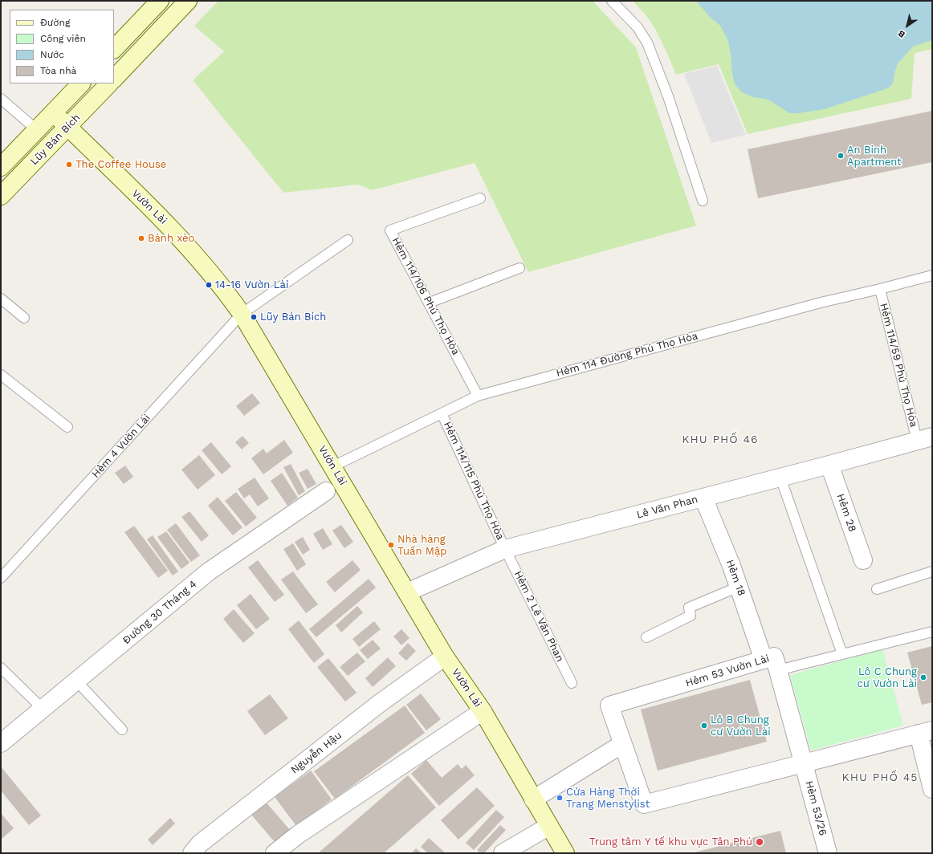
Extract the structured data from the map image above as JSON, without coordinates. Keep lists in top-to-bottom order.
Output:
{
  "streets": {
    "street": [
      "Lũy Bán Bích",
      "Vườn Lài",
      "Lê Văn Phan",
      "Hẻm 28",
      "Hẻm 18",
      "Đường 30 Tháng 4",
      "Hẻm 53 Vườn Lài",
      "Nguyễn Hậu",
      "Hẻm 53/26"
    ],
    "lane": [
      "Hẻm 114/106 Phú Thọ Hòa",
      "Hẻm 114 Đường Phú Thọ Hòa",
      "Hẻm 114/59 Phú Thọ Hòa",
      "Hẻm 4 Vườn Lài",
      "Hẻm 114/115 Phú Thọ Hòa",
      "Hẻm 2 Lê Văn Phan"
    ]
  },
  "crossings": [
    ["Lũy Bán Bích", "Vườn Lài"],
    ["Vườn Lài", "Hẻm 114 Đường Phú Thọ Hòa"],
    ["Vườn Lài", "Hẻm 4 Vườn Lài"],
    ["Vườn Lài", "Lê Văn Phan"],
    ["Vườn Lài", "Nguyễn Hậu"],
    ["Hẻm 114/106 Phú Thọ Hòa", "Hẻm 114 Đường Phú Thọ Hòa"],
    ["Hẻm 114 Đường Phú Thọ Hòa", "Hẻm 114/59 Phú Thọ Hòa"],
    ["Hẻm 114 Đường Phú Thọ Hòa", "Hẻm 114/115 Phú Thọ Hòa"],
    ["Hẻm 114/59 Phú Thọ Hòa", "Lê Văn Phan"],
    ["Hẻm 114/115 Phú Thọ Hòa", "Lê Văn Phan"],
    ["Hẻm 114/115 Phú Thọ Hòa", "Hẻm 2 Lê Văn Phan"],
    ["Lê Văn Phan", "Hẻm 28"],
    ["Lê Văn Phan", "Hẻm 18"],
    ["Lê Văn Phan", "Hẻm 2 Lê Văn Phan"],
    ["Hẻm 18", "Hẻm 53 Vườn Lài"],
    ["Hẻm 18", "Hẻm 53/26"],
    ["Hẻm 53 Vườn Lài", "Hẻm 53/26"]
  ],
  "districts": ["KHU PHỐ 46", "KHU PHỐ 45"],
  "places": [
    "An Binh Apartment",
    "The Coffee House",
    "Bánh xèo",
    "14-16 Vườn Lài",
    "Lũy Bán Bích",
    "Nhà hàng Tuấn Mập",
    "Lô C Chung cư Vườn Lài",
    "Lô B Chung cư Vườn Lài",
    "Cửa Hàng Thời Trang Menstylist",
    "Trung tâm Y tế khu vực Tân Phú"
  ],
  "legend": [
    "Đường",
    "Công viên",
    "Nước",
    "Tòa nhà"
  ],
  "north": "bottom left"
}
